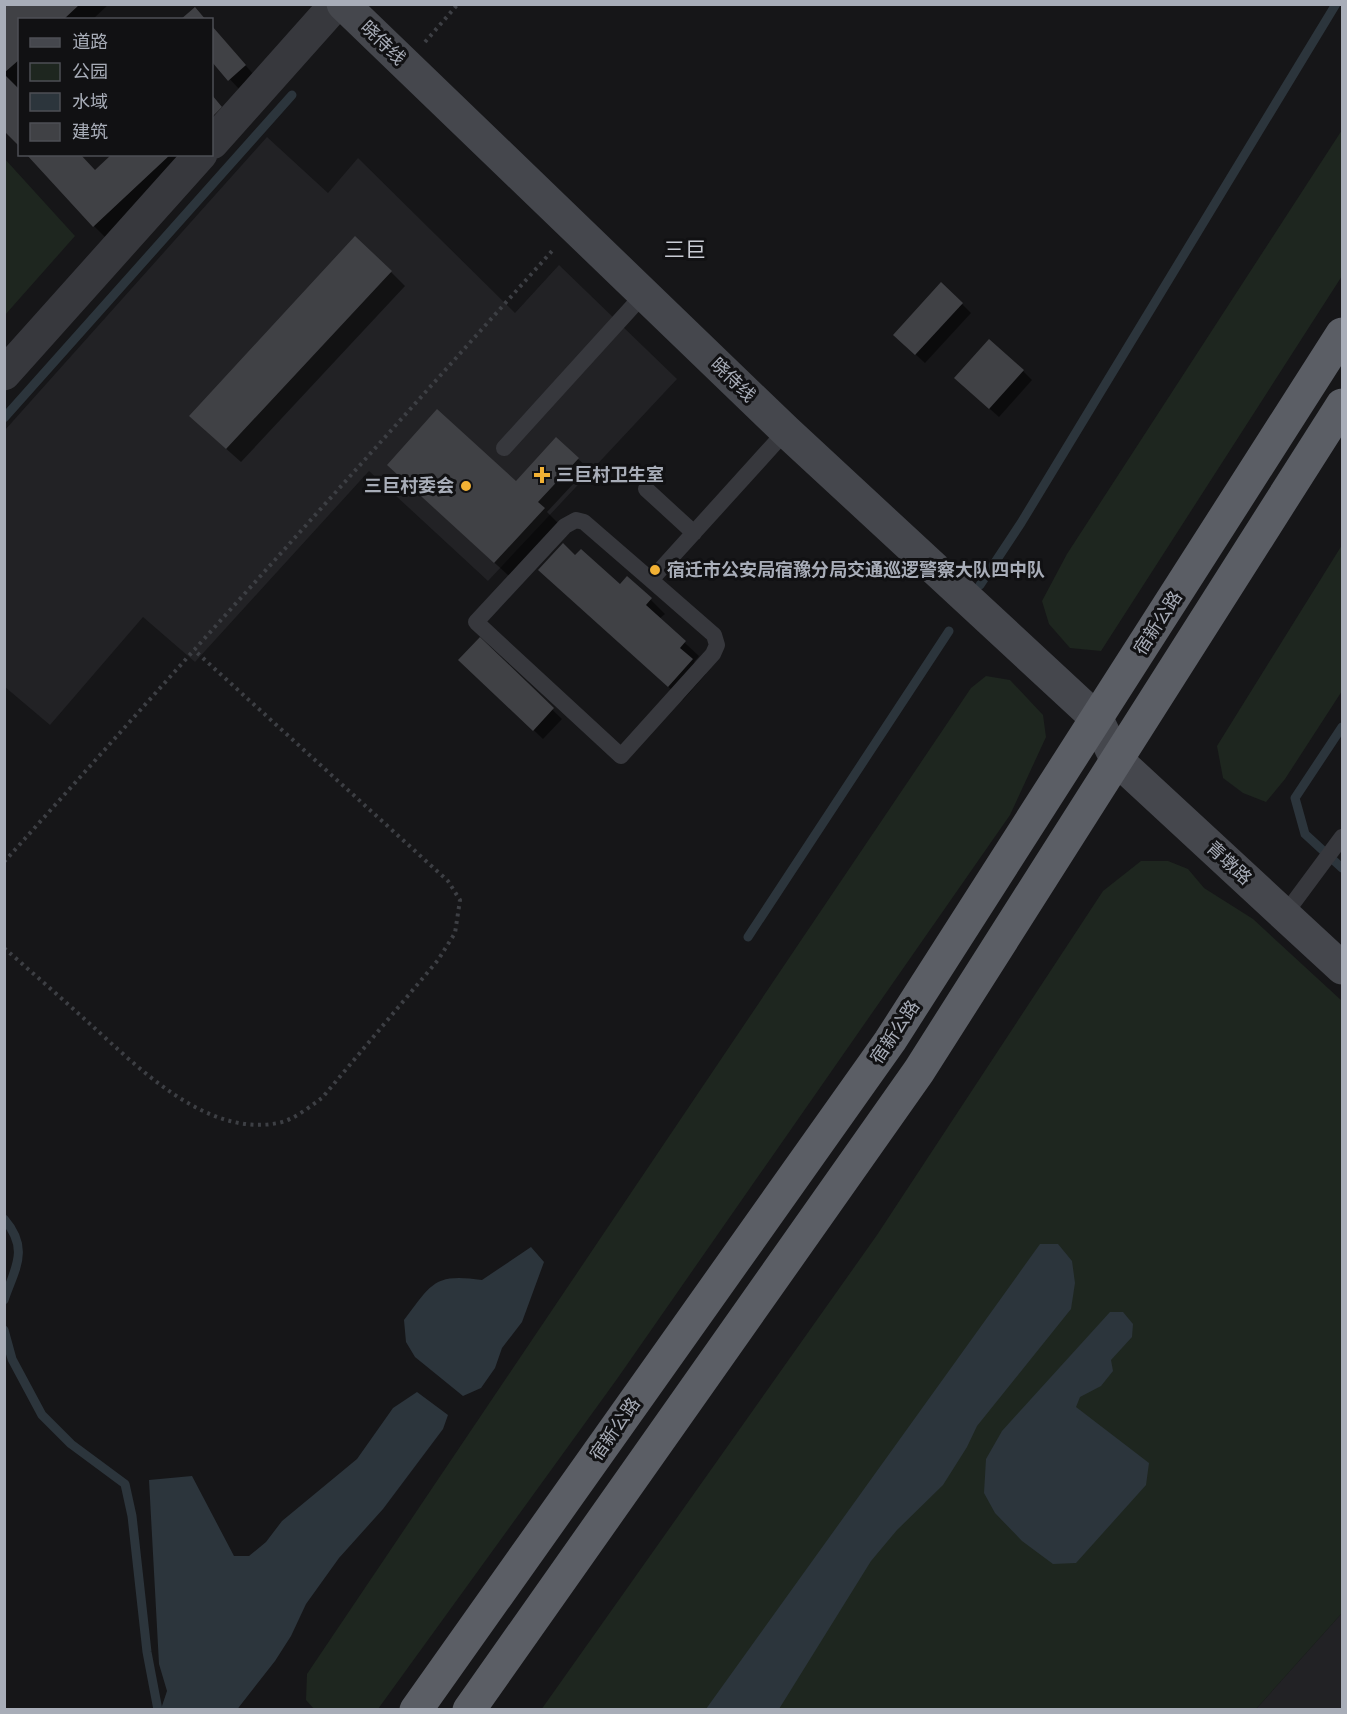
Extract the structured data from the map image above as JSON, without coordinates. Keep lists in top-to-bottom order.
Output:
{
  "streets": {
    "highway": ["宿新公路"],
    "main road": ["晓侍线", "青墩路"]
  },
  "crossings": [
    ["晓侍线", "宿新公路"],
    ["晓侍线", "青墩路"],
    ["宿新公路", "青墩路"]
  ],
  "districts": ["三巨"],
  "places": {
    "health": ["三巨村卫生室"],
    "other": ["三巨村委会", "宿迁市公安局宿豫分局交通巡逻警察大队四中队"]
  },
  "legend": [
    "道路",
    "公园",
    "水域",
    "建筑"
  ]
}
